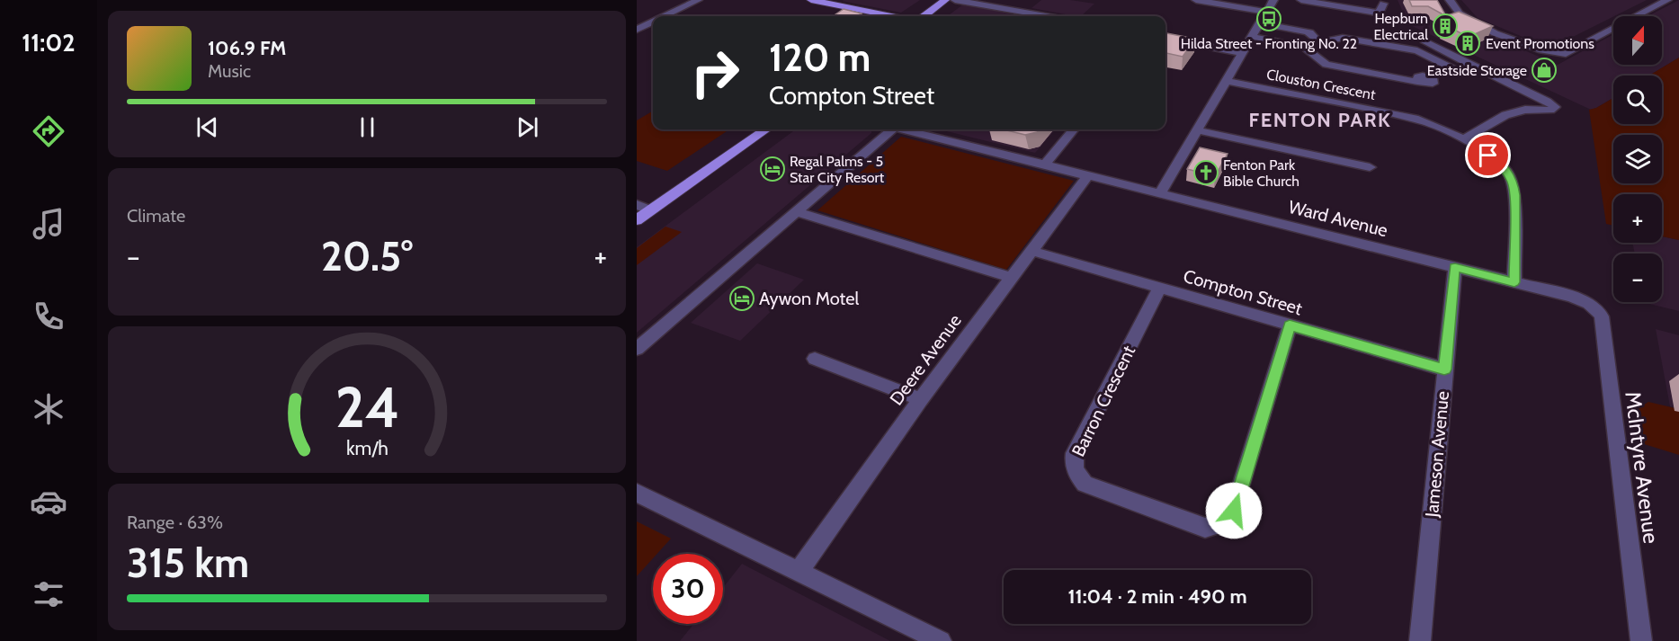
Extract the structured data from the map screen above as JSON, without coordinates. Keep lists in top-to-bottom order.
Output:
{
  "streets": {
    "street": [
      "Clouston Crescent",
      "Ward Avenue",
      "Compton Street",
      "Deere Avenue",
      "Barron Crescent",
      "Jameson Avenue",
      "McIntyre Avenue"
    ]
  },
  "crossings": [
    ["Clouston Crescent", "Ward Avenue"],
    ["Ward Avenue", "Deere Avenue"],
    ["Ward Avenue", "Jameson Avenue"],
    ["Ward Avenue", "McIntyre Avenue"],
    ["Compton Street", "Deere Avenue"],
    ["Compton Street", "Barron Crescent"],
    ["Compton Street", "Jameson Avenue"]
  ],
  "districts": ["FENTON PARK"],
  "places": {
    "bus stop": ["Hilda Street - Fronting No. 22"],
    "building": ["Hepburn Electrical", "Event Promotions"],
    "shop": ["Eastside Storage"],
    "hotel": ["Regal Palms - 5 Star City Resort", "Aywon Motel"],
    "church": ["Fenton Park Bible Church"]
  },
  "north": "top",
  "page": {
    "tabs": "11:02",
    "map_buttons": ["+", "−"],
    "turn": ["120 m", "Compton Street"],
    "song": ["106.9 FM", "Music"],
    "tile": [
      "Climate",
      ["Range · 63%", "315 km"]
    ],
    "heat": ["−", "20.5°", "+"],
    "limit": "30",
    "trip": "11:04 · 2 min · 490 m",
    "gauge": ["24", "km/h"]
  }
}
